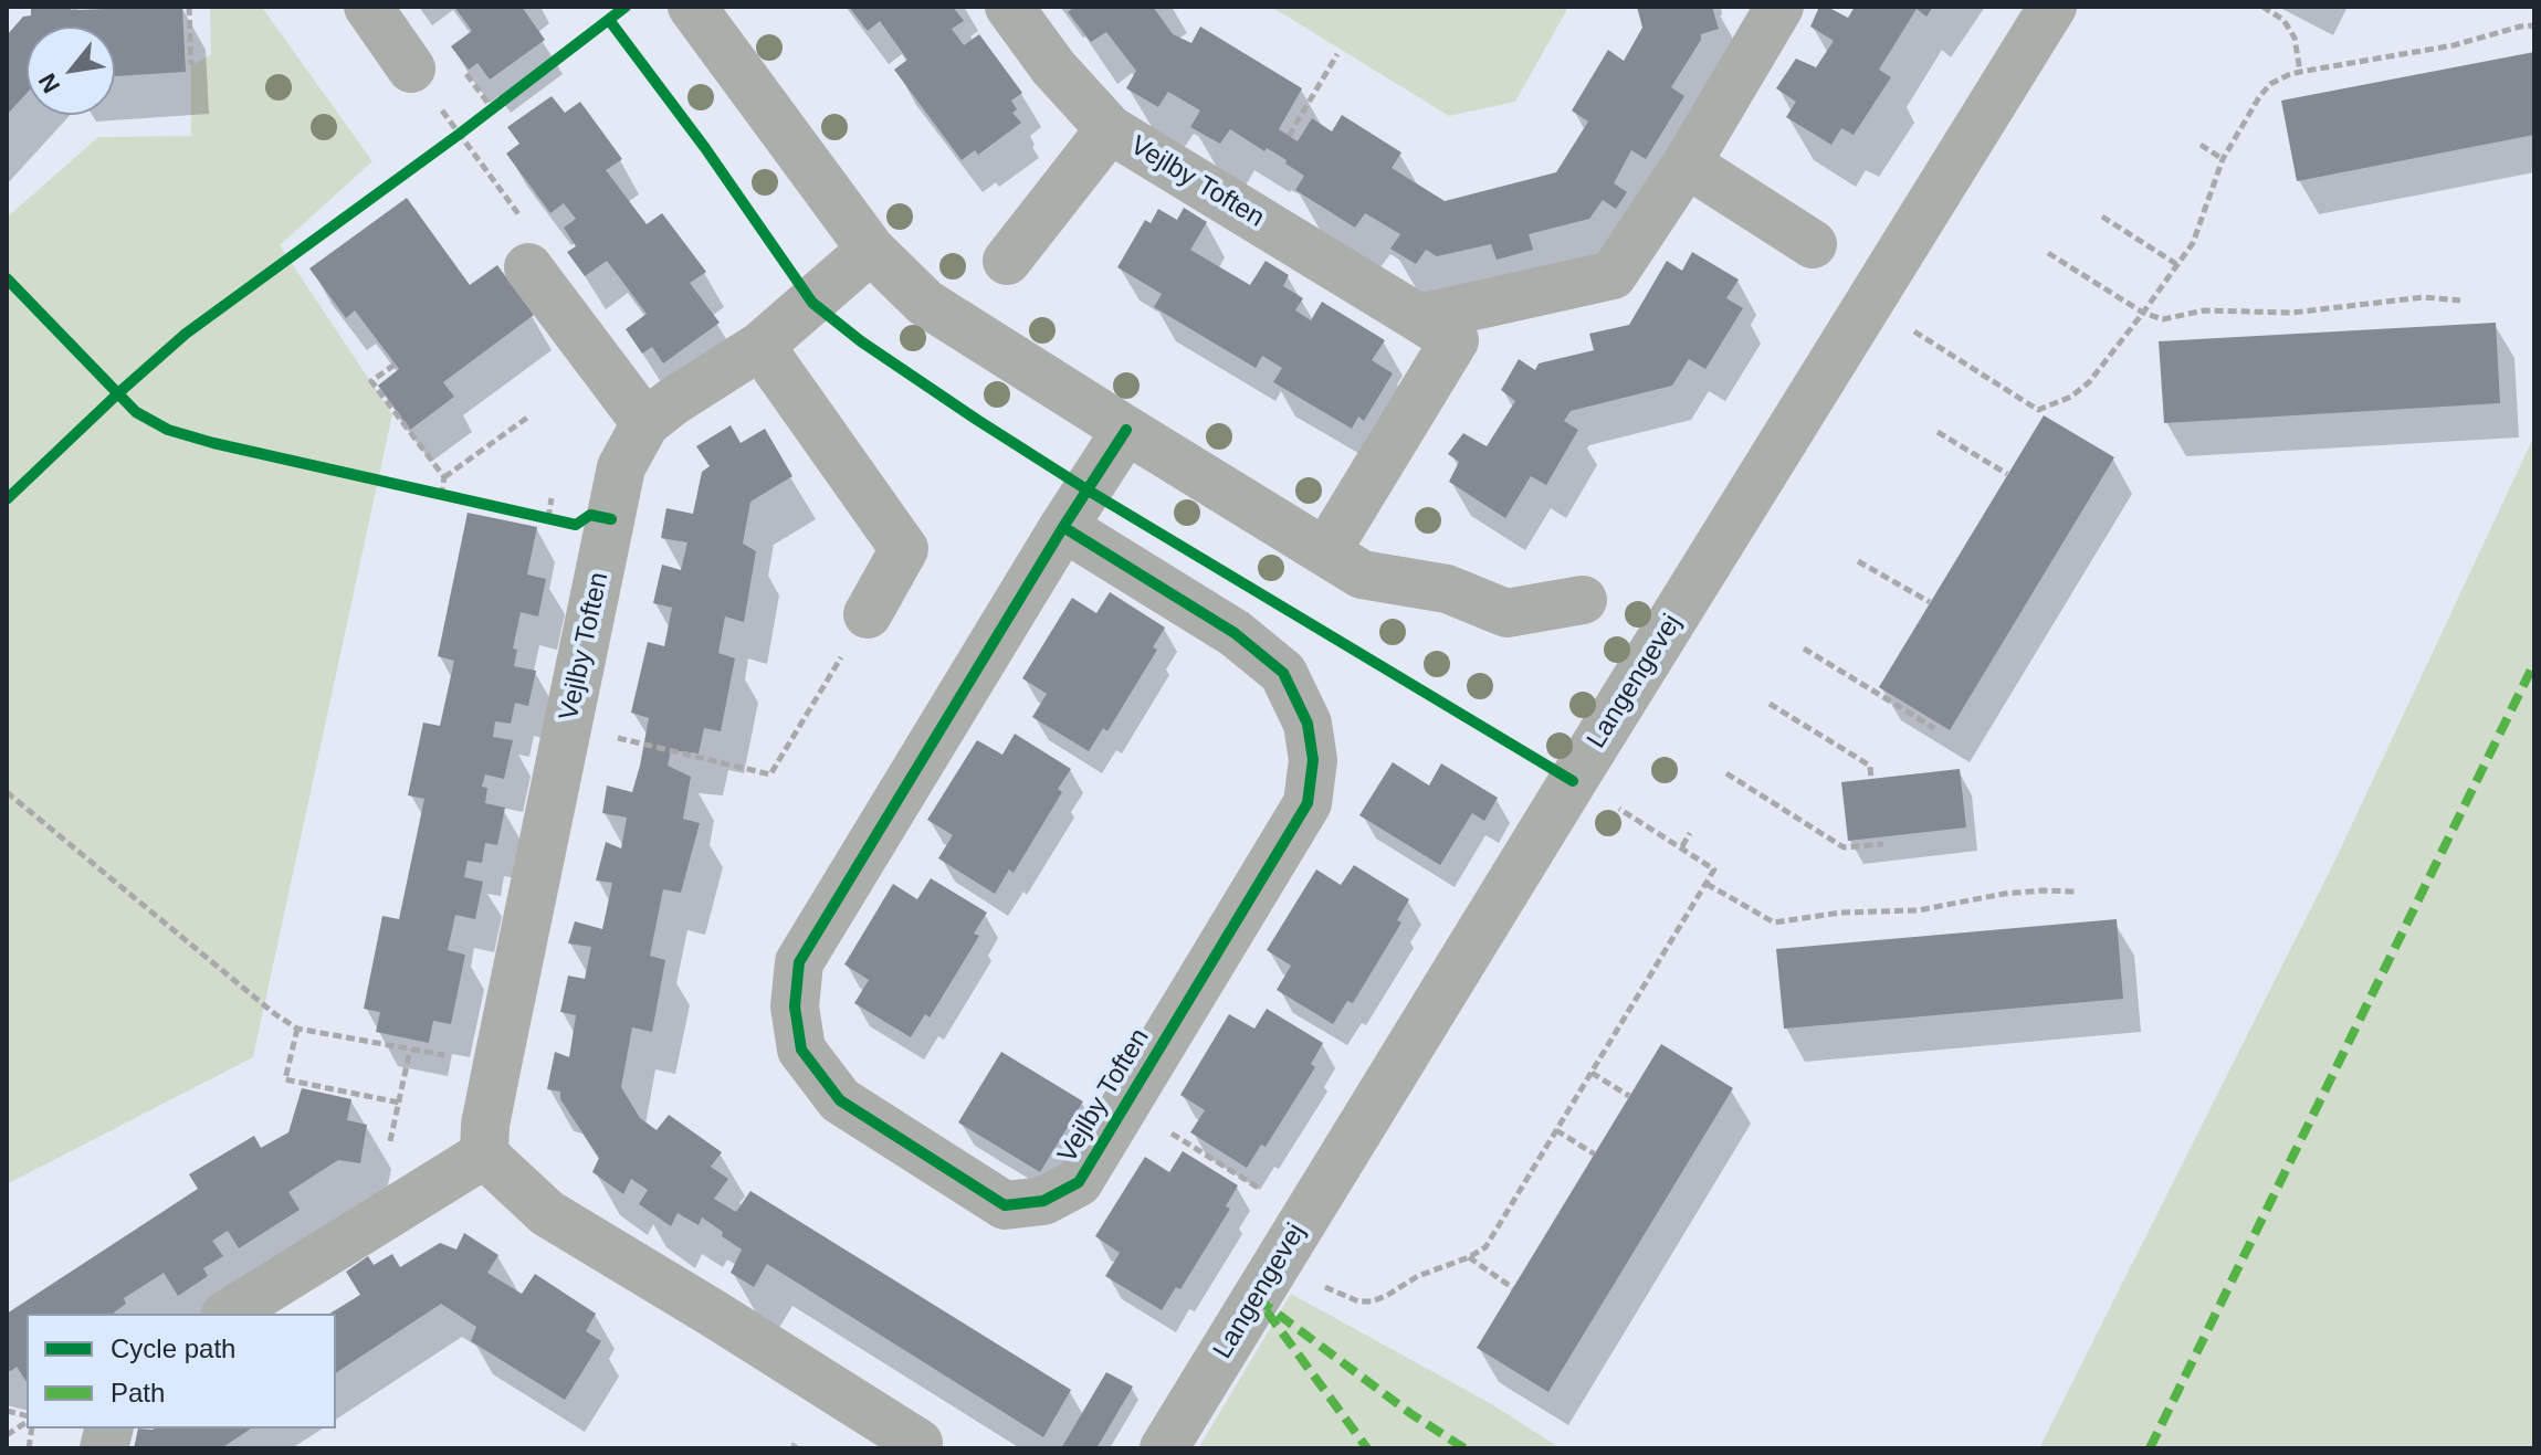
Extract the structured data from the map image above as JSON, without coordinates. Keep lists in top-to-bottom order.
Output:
{
  "streets": {
    "street": ["Vejlby Toften", "Langengevej"]
  },
  "legend": ["Cycle path", "Path"],
  "north": "bottom left"
}
